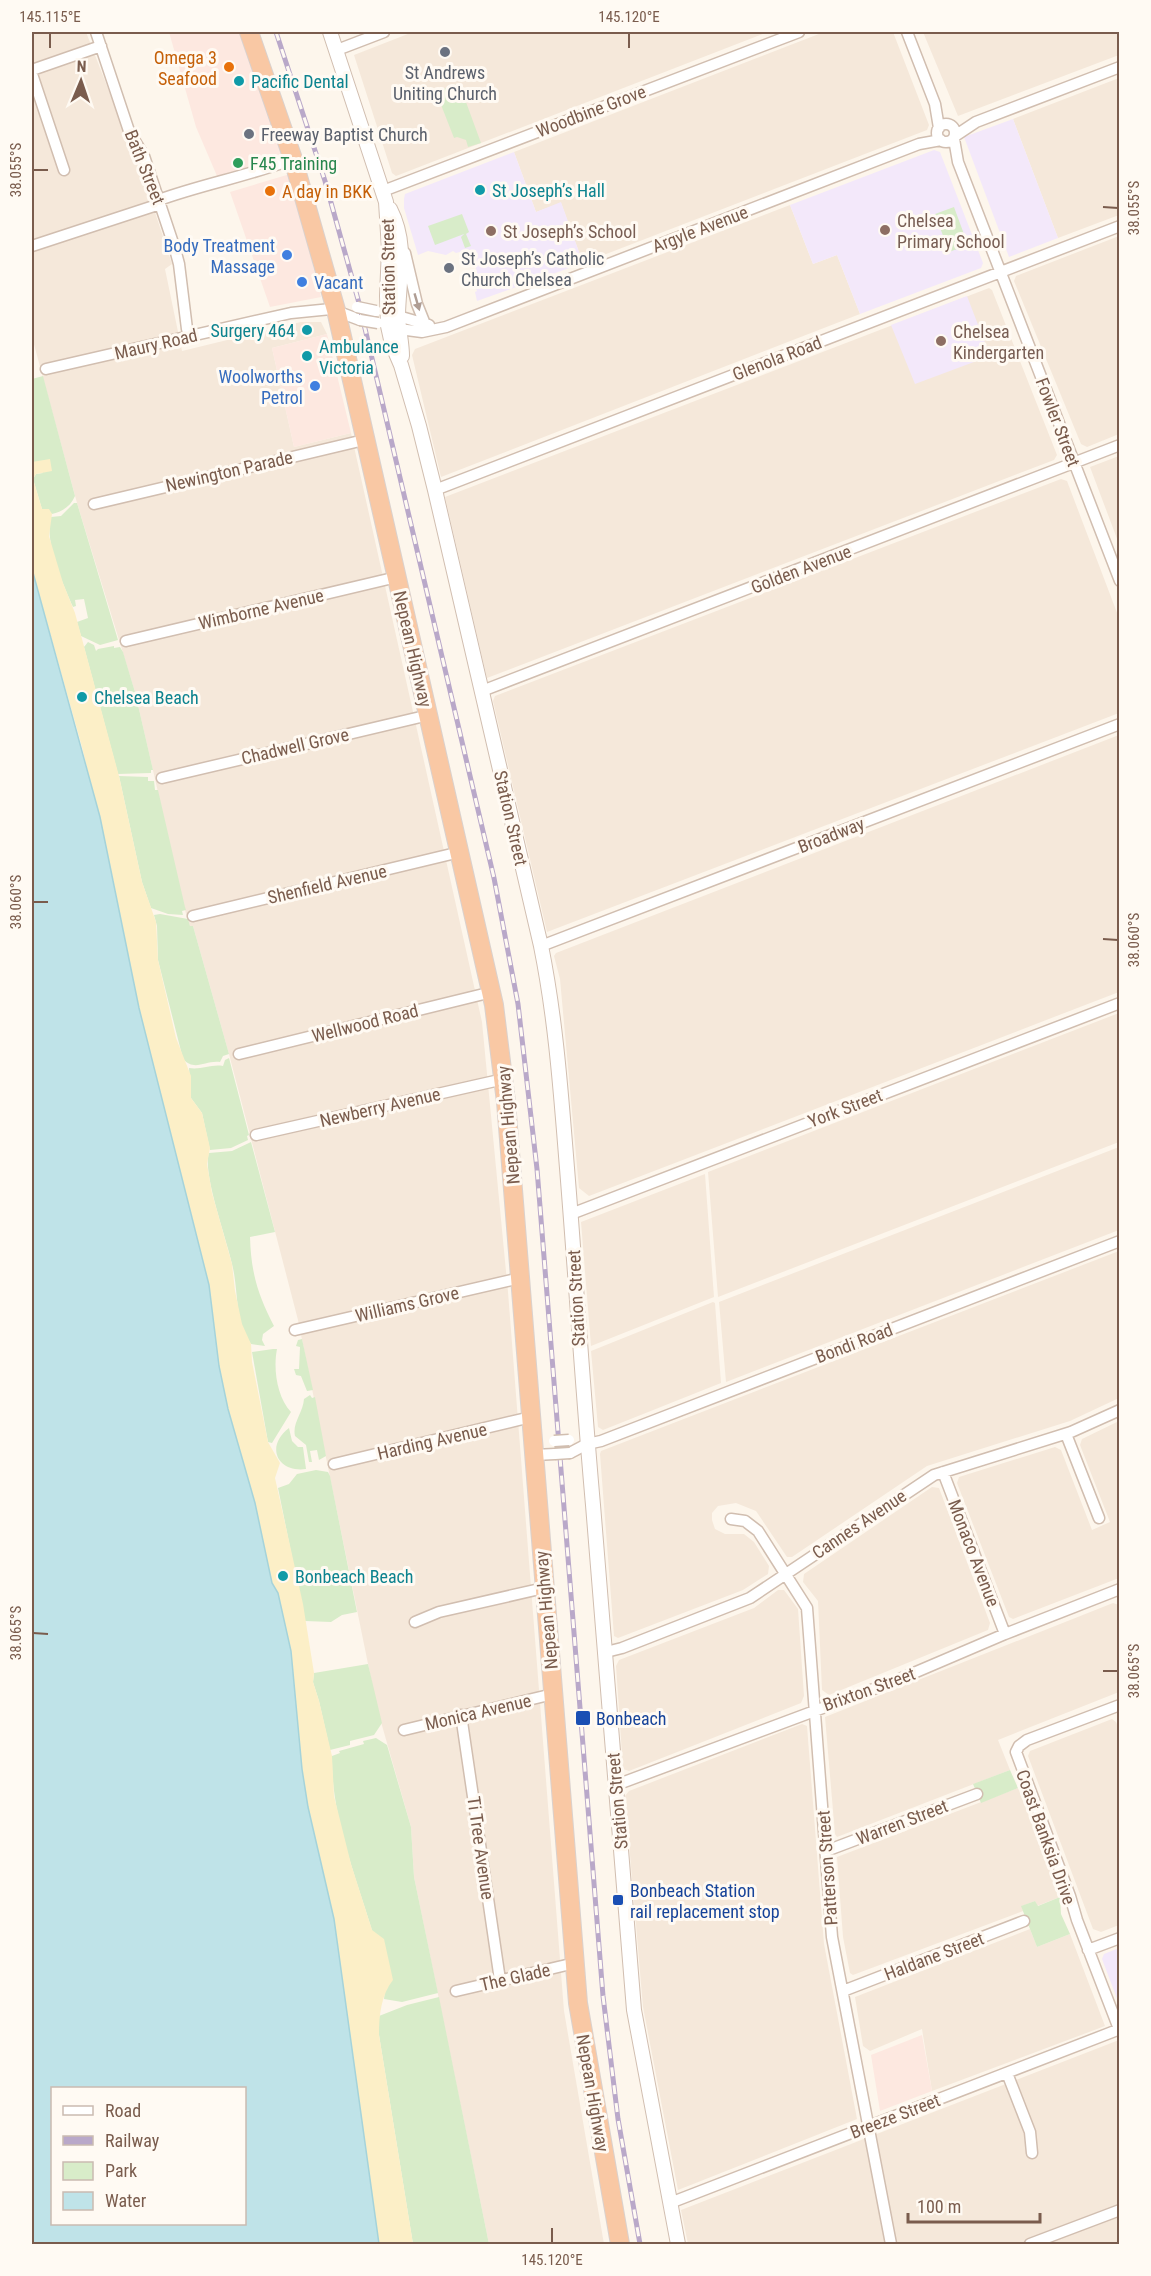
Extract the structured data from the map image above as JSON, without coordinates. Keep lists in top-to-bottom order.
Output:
{
  "streets": {
    "highway": ["Nepean Highway"],
    "street": [
      "Woodbine Grove",
      "Bath Street",
      "Argyle Avenue",
      "Station Street",
      "Maury Road",
      "Glenola Road",
      "Fowler Street",
      "Newington Parade",
      "Golden Avenue",
      "Wimborne Avenue",
      "Chadwell Grove",
      "Broadway",
      "Shenfield Avenue",
      "Wellwood Road",
      "Newberry Avenue",
      "York Street",
      "Williams Grove",
      "Bondi Road",
      "Harding Avenue",
      "Cannes Avenue",
      "Monaco Avenue",
      "Brixton Street",
      "Monica Avenue",
      "Warren Street",
      "Coast Banksia Drive",
      "Ti Tree Avenue",
      "Patterson Street",
      "Haldane Street",
      "The Glade",
      "Breeze Street"
    ]
  },
  "crossings": [
    ["Woodbine Grove", "Station Street"],
    ["Bath Street", "Maury Road"],
    ["Argyle Avenue", "Station Street"],
    ["Argyle Avenue", "Maury Road"],
    ["Argyle Avenue", "Fowler Street"],
    ["Argyle Avenue", "Nepean Highway"],
    ["Station Street", "Glenola Road"],
    ["Station Street", "Golden Avenue"],
    ["Station Street", "Broadway"],
    ["Station Street", "York Street"],
    ["Station Street", "Bondi Road"],
    ["Station Street", "Cannes Avenue"],
    ["Station Street", "Brixton Street"],
    ["Station Street", "Breeze Street"],
    ["Maury Road", "Nepean Highway"],
    ["Glenola Road", "Fowler Street"],
    ["Fowler Street", "Golden Avenue"],
    ["Newington Parade", "Nepean Highway"],
    ["Wimborne Avenue", "Nepean Highway"],
    ["Nepean Highway", "Chadwell Grove"],
    ["Nepean Highway", "Shenfield Avenue"],
    ["Nepean Highway", "Wellwood Road"],
    ["Nepean Highway", "Newberry Avenue"],
    ["Nepean Highway", "Williams Grove"],
    ["Nepean Highway", "Bondi Road"],
    ["Nepean Highway", "Harding Avenue"],
    ["Nepean Highway", "Monica Avenue"],
    ["Nepean Highway", "The Glade"],
    ["Cannes Avenue", "Monaco Avenue"],
    ["Cannes Avenue", "Patterson Street"],
    ["Monaco Avenue", "Brixton Street"],
    ["Brixton Street", "Patterson Street"],
    ["Monica Avenue", "Ti Tree Avenue"],
    ["Warren Street", "Patterson Street"],
    ["Coast Banksia Drive", "Breeze Street"],
    ["Ti Tree Avenue", "The Glade"],
    ["Patterson Street", "Haldane Street"],
    ["Patterson Street", "Breeze Street"]
  ],
  "places": {
    "other": [
      "St Andrews Uniting Church",
      "Omega 3 Seafood",
      "Pacific Dental",
      "Freeway Baptist Church",
      "F45 Training",
      "St Joseph’s Hall",
      "A day in BKK",
      "Chelsea Primary School",
      "St Joseph’s School",
      "Body Treatment Massage",
      "St Joseph’s Catholic Church Chelsea",
      "Vacant",
      "Surgery 464",
      "Chelsea Kindergarten",
      "Ambulance Victoria",
      "Woolworths Petrol",
      "Chelsea Beach",
      "Bonbeach Beach"
    ],
    "transit": ["Bonbeach", "Bonbeach Station rail replacement stop"]
  },
  "legend": [
    "Road",
    "Railway",
    "Park",
    "Water"
  ],
  "scale_bar": "100 m",
  "north": "top",
  "coordinates": [
    "145.115°E",
    "145.120°E",
    "38.055°S",
    "38.060°S",
    "38.065°S"
  ]
}
